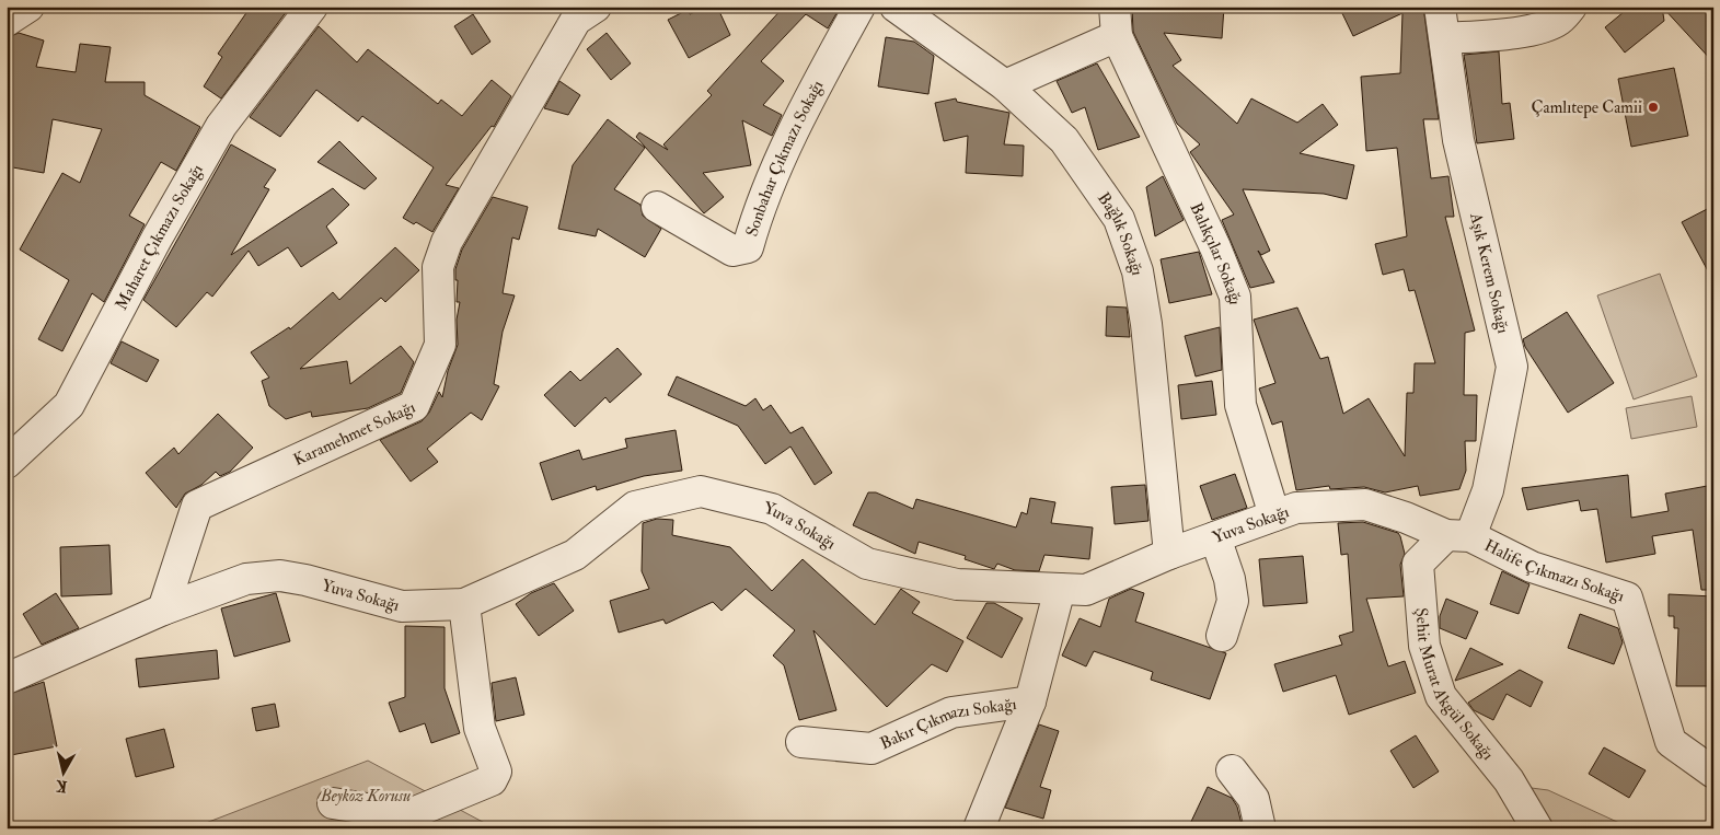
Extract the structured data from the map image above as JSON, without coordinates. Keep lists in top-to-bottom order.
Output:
{
  "streets": {
    "street": [
      "Sonbahar Çıkmazı Sokağı",
      "Bağlık Sokağı",
      "Maharet Çıkmazı Sokağı",
      "Balıkçılar Sokağı",
      "Aşık Kerem Sokağı",
      "Karamehmet Sokağı",
      "Yuva Sokağı",
      "Halife Çıkmazı Sokağı",
      "Şehit Murat Akgül Sokağı",
      "Bakır Çıkmazı Sokağı"
    ]
  },
  "crossings": [
    ["Bağlık Sokağı", "Yuva Sokağı"],
    ["Balıkçılar Sokağı", "Yuva Sokağı"],
    ["Aşık Kerem Sokağı", "Yuva Sokağı"],
    ["Aşık Kerem Sokağı", "Halife Çıkmazı Sokağı"],
    ["Aşık Kerem Sokağı", "Şehit Murat Akgül Sokağı"],
    ["Karamehmet Sokağı", "Yuva Sokağı"],
    ["Yuva Sokağı", "Halife Çıkmazı Sokağı"],
    ["Yuva Sokağı", "Şehit Murat Akgül Sokağı"],
    ["Halife Çıkmazı Sokağı", "Şehit Murat Akgül Sokağı"]
  ],
  "parks": ["Beykoz Korusu"],
  "places": ["Çamlıtepe Camii"],
  "north": "bottom"
}
